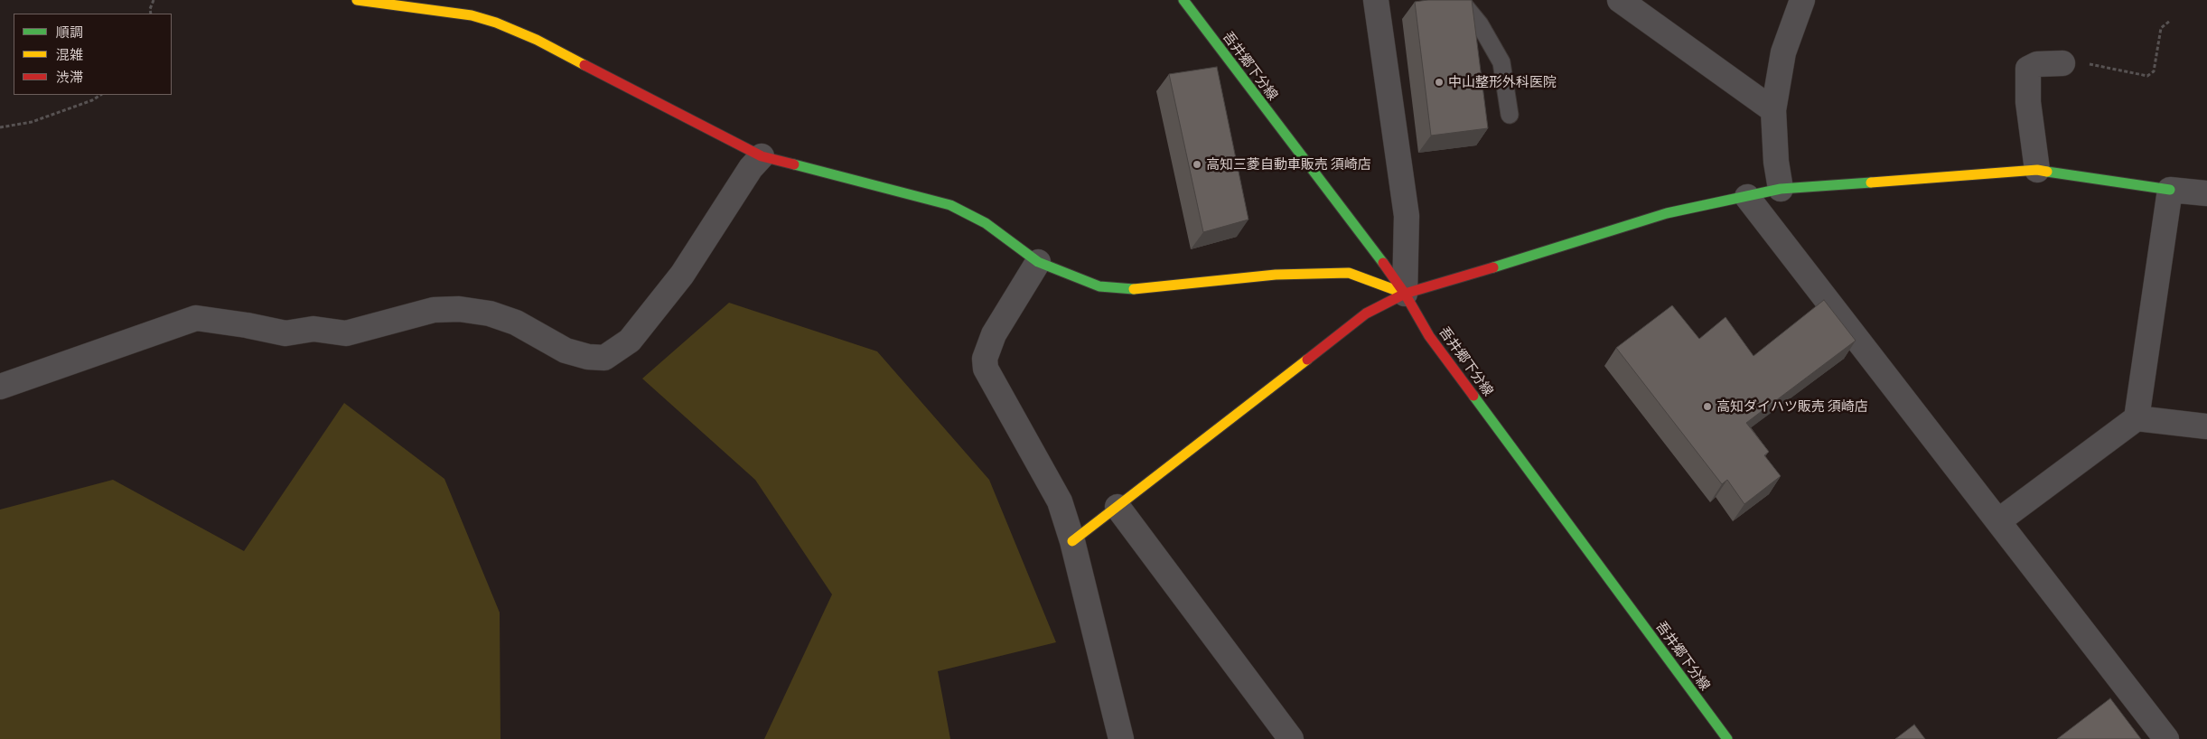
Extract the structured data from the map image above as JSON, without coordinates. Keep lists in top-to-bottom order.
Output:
{
  "streets": {
    "street": ["吾井郷下分線"]
  },
  "places": ["中山整形外科医院", "高知三菱自動車販売 須崎店", "高知ダイハツ販売 須崎店"],
  "legend": ["順調", "混雑", "渋滞"]
}
